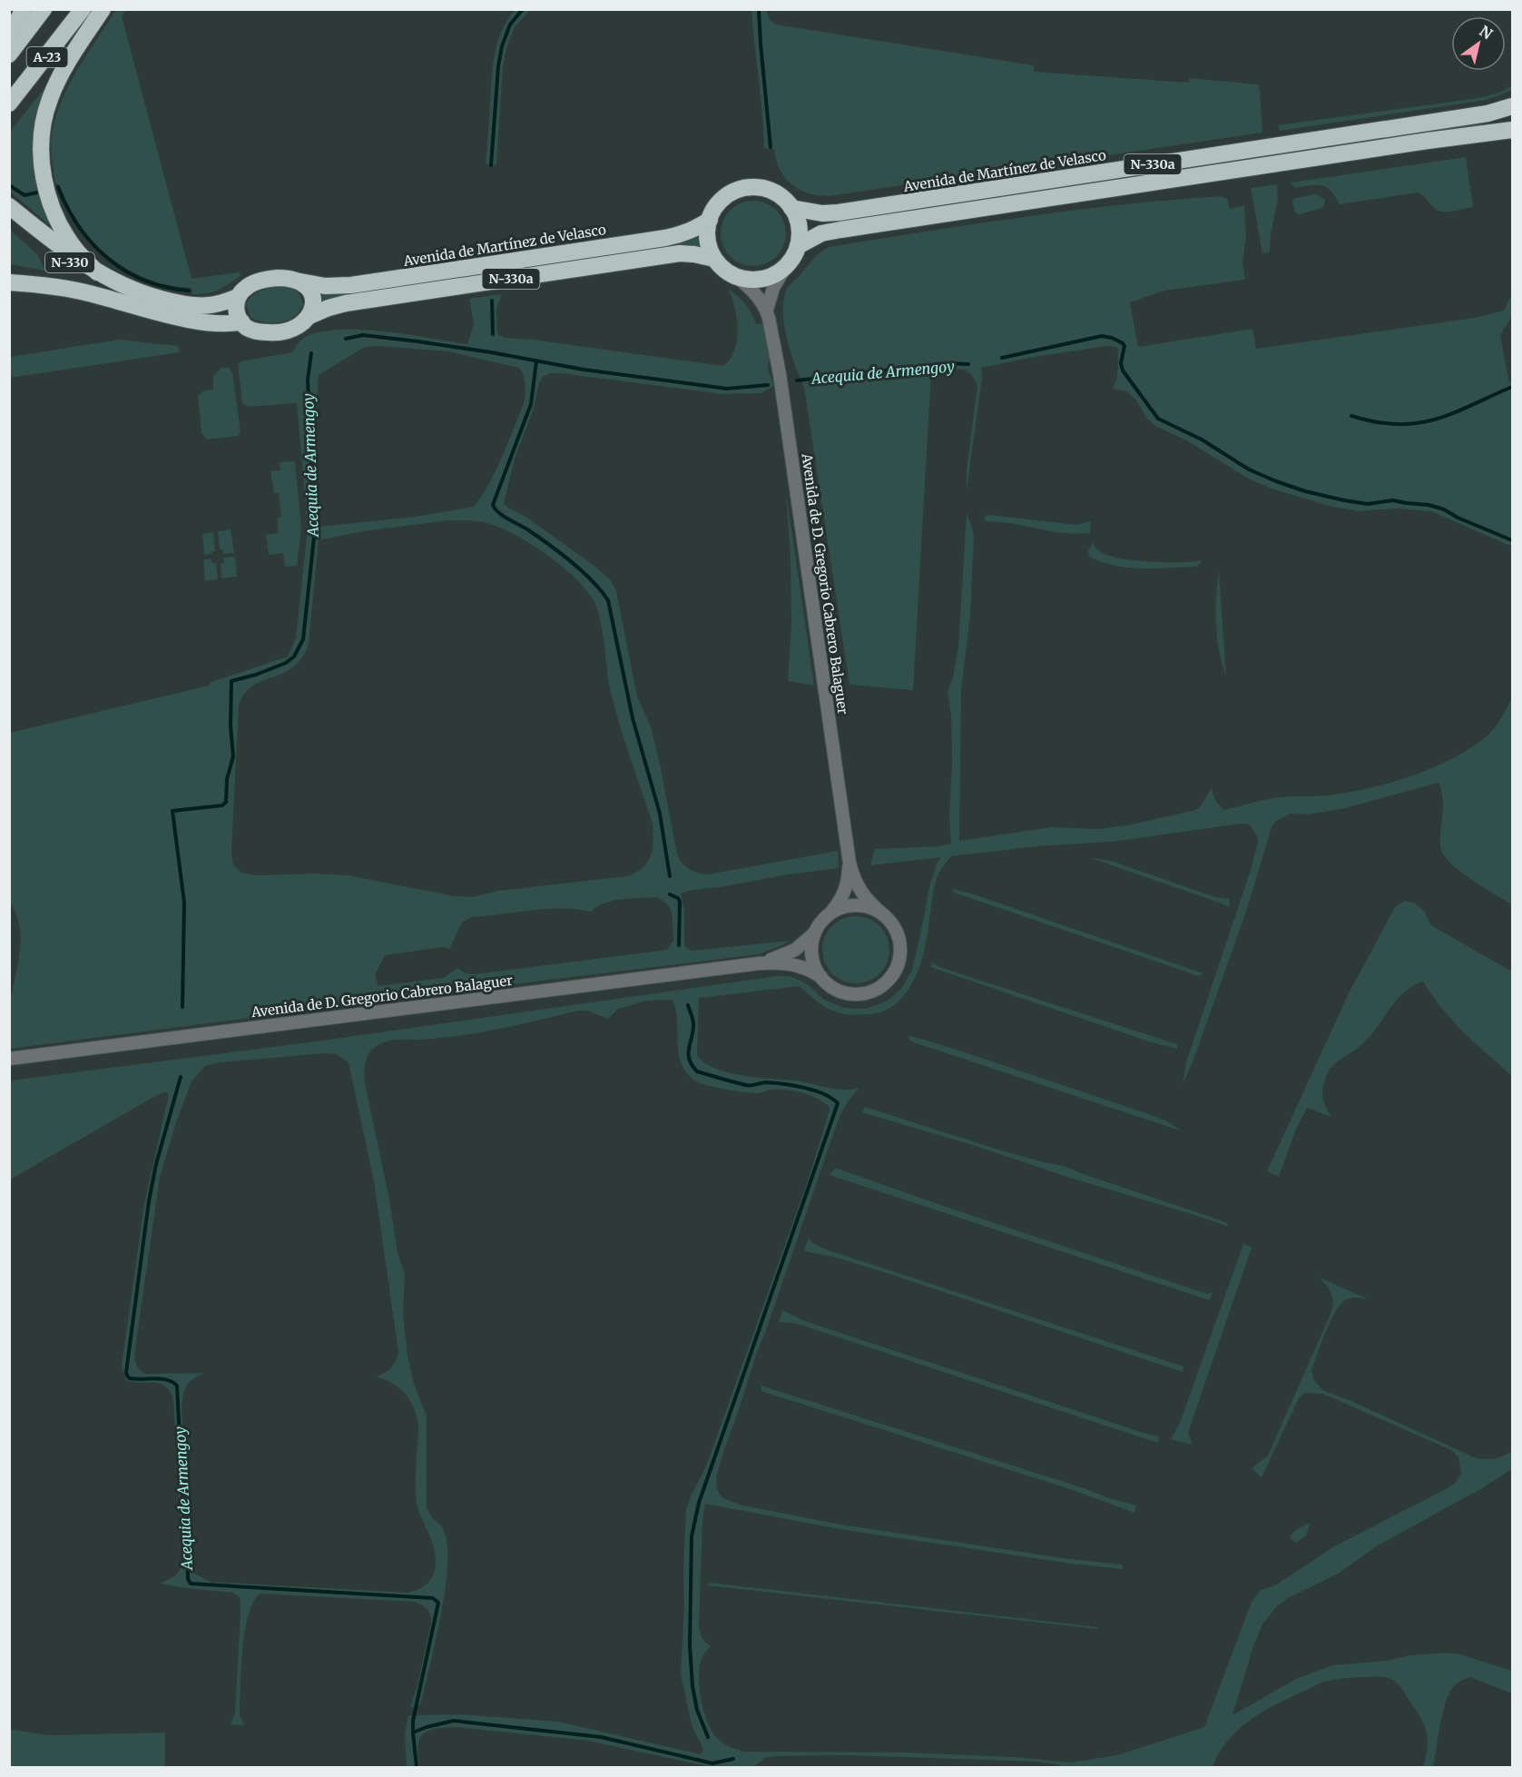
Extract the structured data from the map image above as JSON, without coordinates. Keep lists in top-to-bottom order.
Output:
{
  "streets": {
    "highway": [
      "A-23",
      "N-330a",
      "Avenida de Martínez de Velasco",
      "N-330"
    ],
    "street": ["Avenida de D. Gregorio Cabrero Balaguer"]
  },
  "crossings": [
    ["N-330a", "Avenida de Martínez de Velasco"],
    ["N-330a", "N-330"],
    ["N-330a", "Avenida de D. Gregorio Cabrero Balaguer"],
    ["Avenida de Martínez de Velasco", "N-330"],
    ["Avenida de Martínez de Velasco", "Avenida de D. Gregorio Cabrero Balaguer"]
  ],
  "water": ["Acequia de Armengoy"],
  "north": "top right"
}
